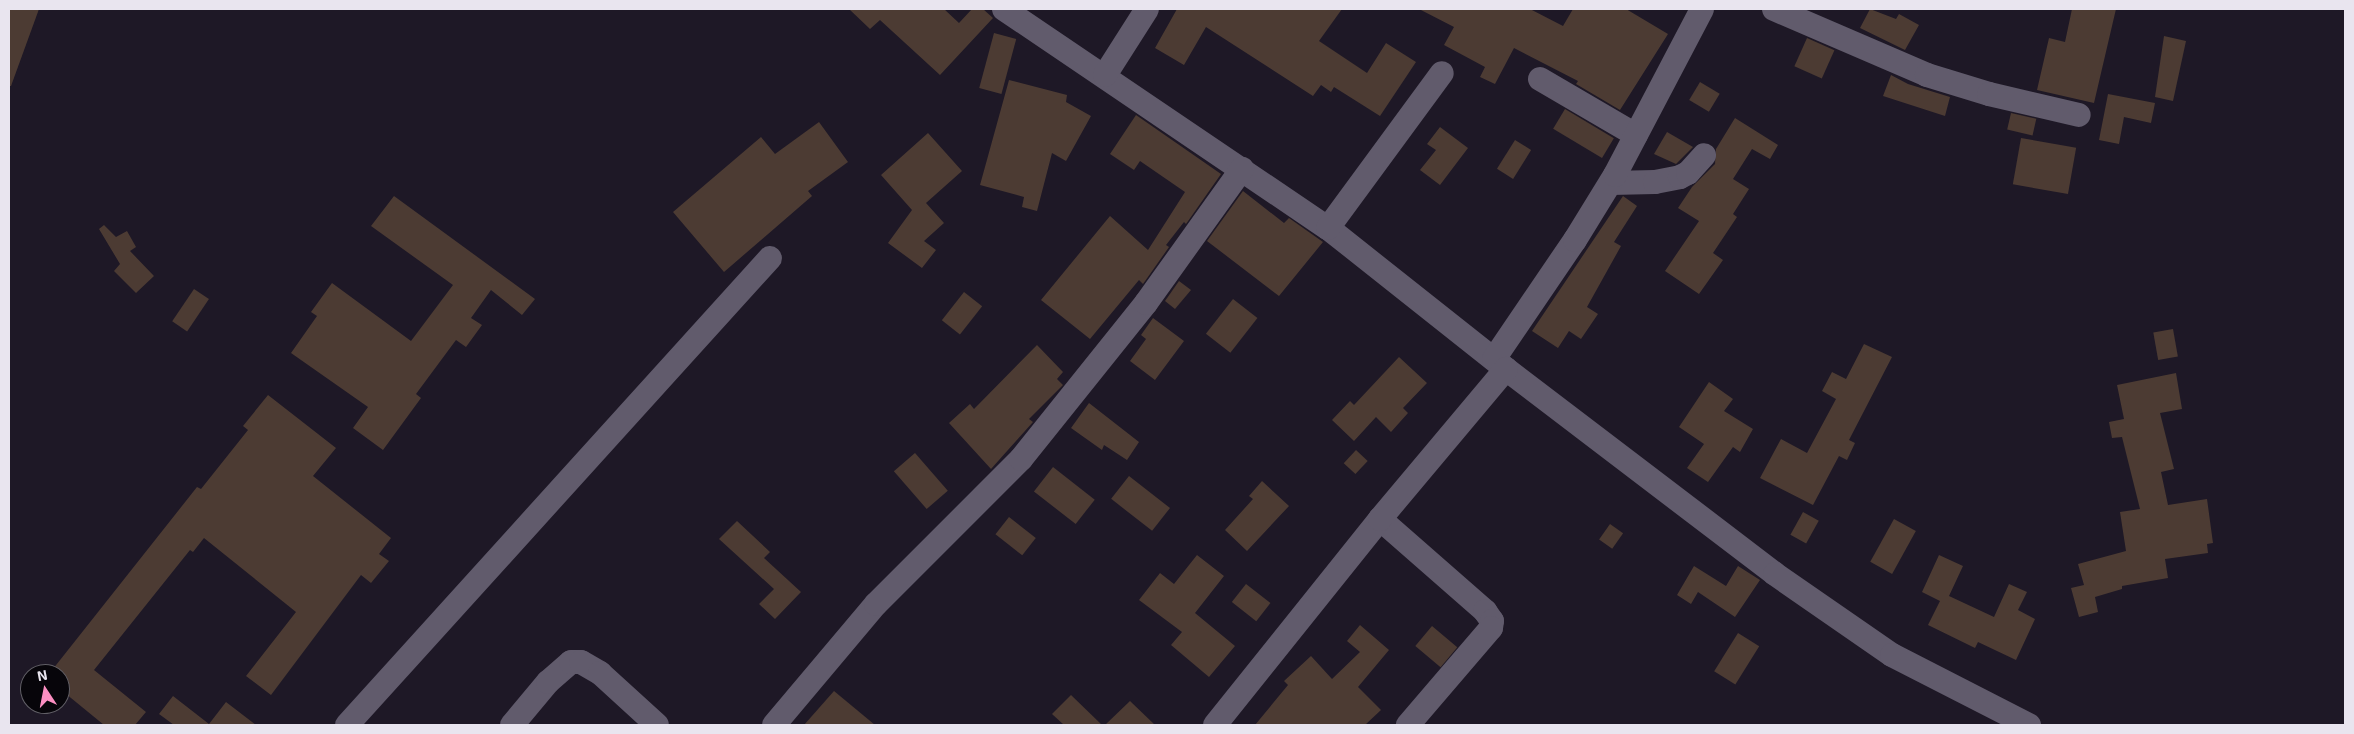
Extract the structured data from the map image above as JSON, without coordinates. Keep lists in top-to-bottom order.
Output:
{
  "north": "top"
}
